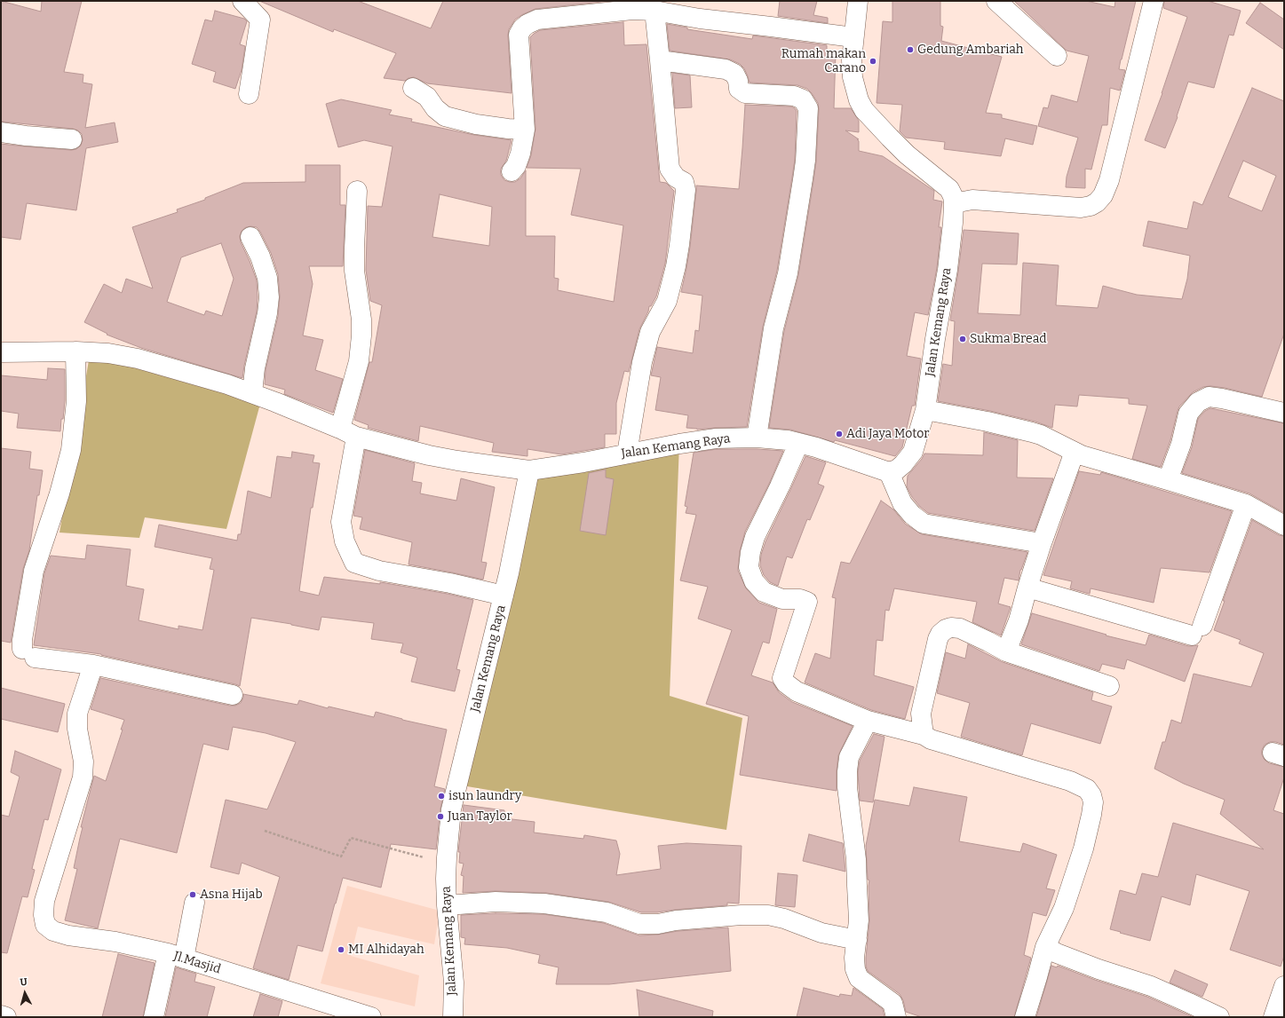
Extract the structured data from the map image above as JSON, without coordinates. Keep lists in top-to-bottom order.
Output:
{
  "streets": {
    "street": ["Jalan Kemang Raya", "Jl.Masjid"]
  },
  "places": [
    "Gedung Ambariah",
    "Rumah makan Carano",
    "Sukma Bread",
    "Adi Jaya Motor",
    "isun laundry",
    "Juan Taylor",
    "Asna Hijab",
    "MI Alhidayah"
  ],
  "north": "top"
}
